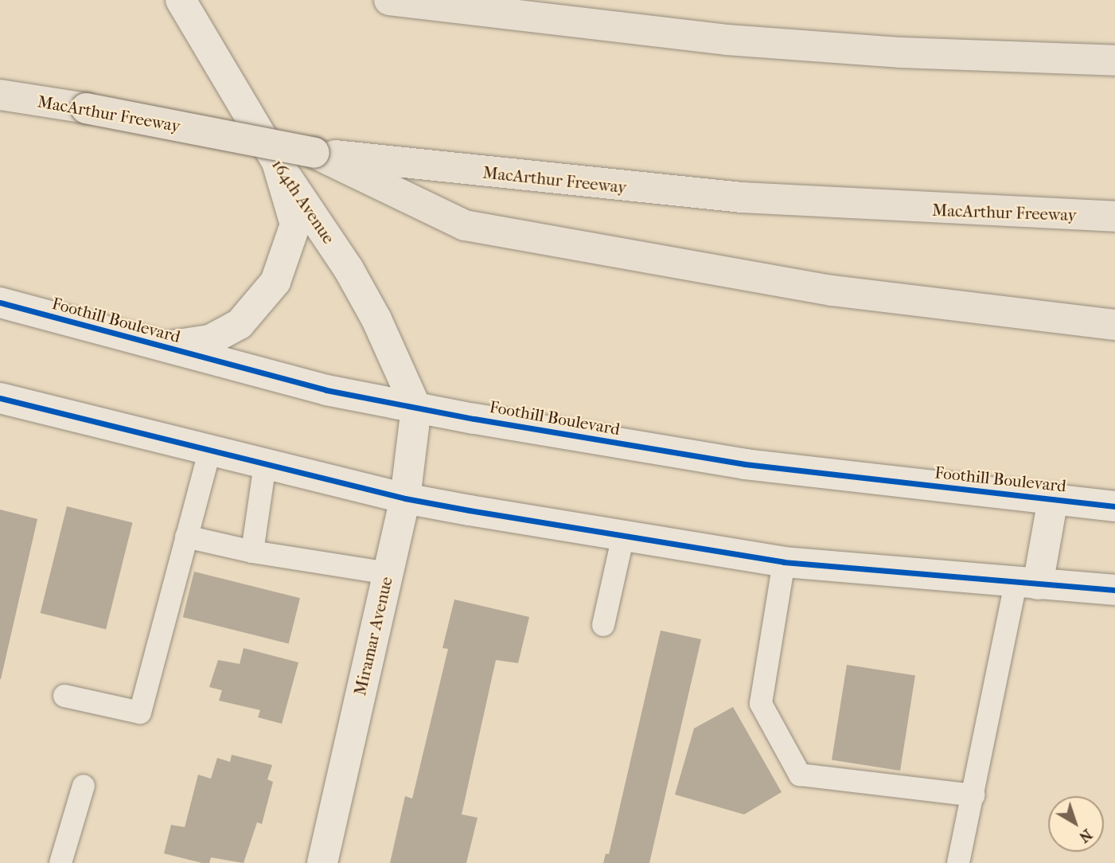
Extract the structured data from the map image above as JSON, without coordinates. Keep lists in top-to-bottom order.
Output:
{
  "streets": {
    "highway": ["MacArthur Freeway"],
    "main road": ["164th Avenue", "Foothill Boulevard", "Miramar Avenue"]
  },
  "crossings": [
    ["164th Avenue", "Foothill Boulevard"],
    ["164th Avenue", "Miramar Avenue"],
    ["Foothill Boulevard", "Miramar Avenue"]
  ],
  "north": "bottom right"
}
